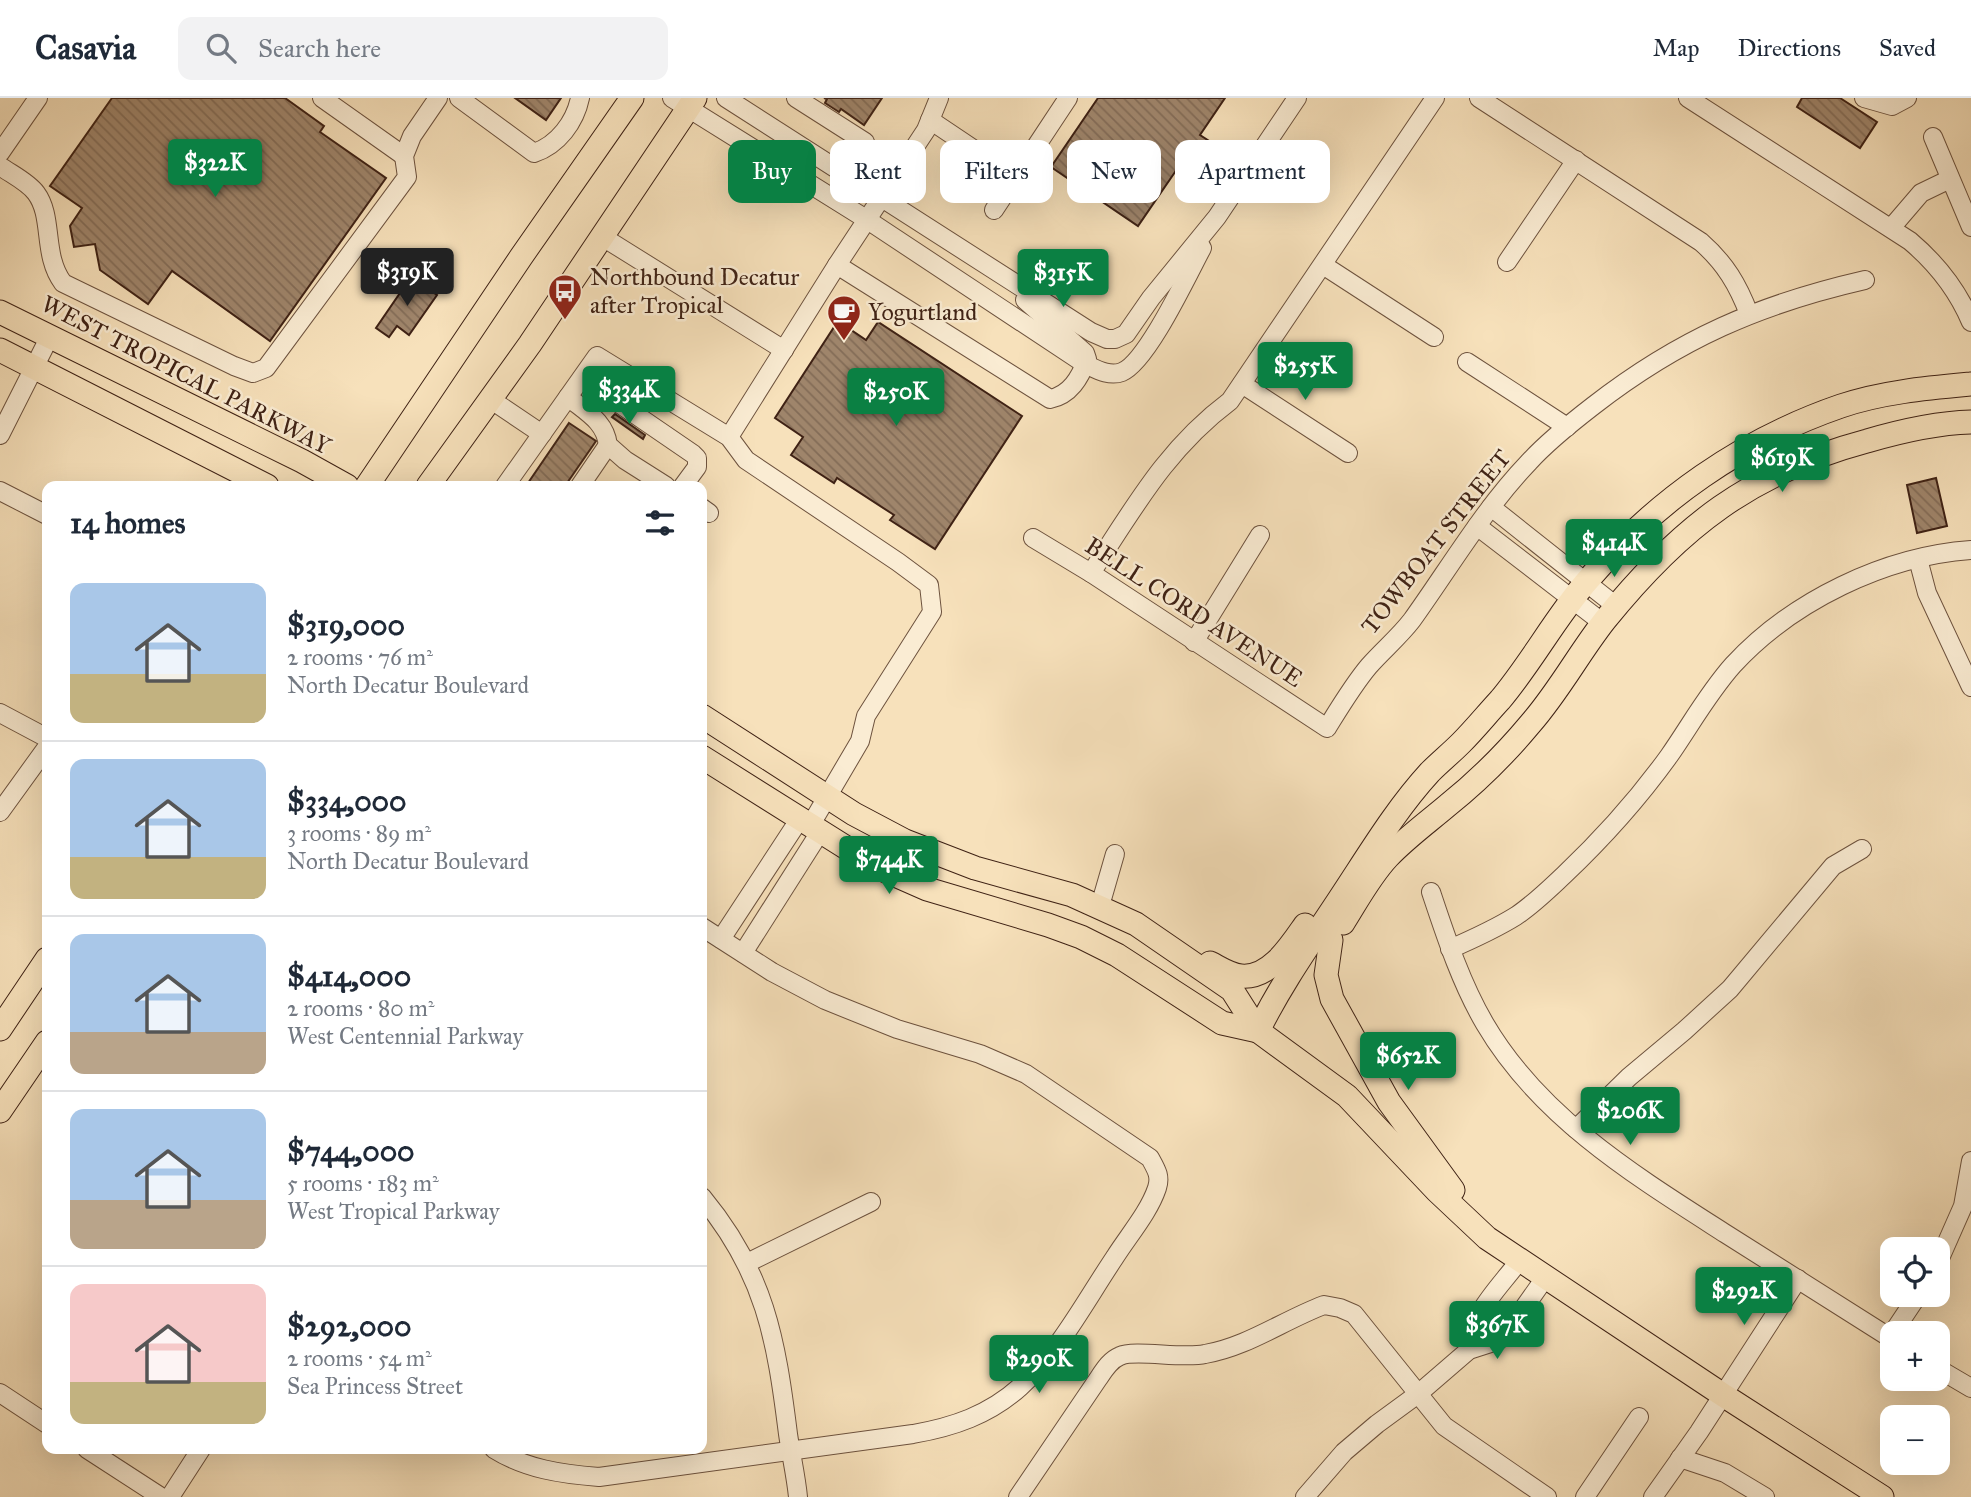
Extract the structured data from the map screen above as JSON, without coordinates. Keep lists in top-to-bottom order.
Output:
{
  "streets": {
    "main road": ["WEST TROPICAL PARKWAY"],
    "street": ["TOWBOAT STREET", "BELL CORD AVENUE"]
  },
  "crossings": [
    ["TOWBOAT STREET", "BELL CORD AVENUE"]
  ],
  "places": {
    "bus stop": ["Northbound Decatur after Tropical"],
    "cafe": ["Yogurtland"]
  },
  "page": {
    "header": "Casavia",
    "search": "Search here",
    "nav": ["Map", "Directions", "Saved"],
    "price": [
      "$322K",
      "$319K",
      "$315K",
      "$255K",
      "$334K",
      "$250K",
      "$619K",
      "$414K",
      "$744K",
      "$652K",
      "$206K",
      "$292K",
      "$367K",
      "$290K"
    ],
    "chip": [
      "Buy",
      "Rent",
      "Filters",
      "New",
      "Apartment"
    ],
    "heading": "14 homes",
    "list": [
      {
        "name": "$319,000",
        "note": "2 rooms · 76 m² · North Decatur Boulevard"
      },
      {
        "name": "$334,000",
        "note": "3 rooms · 89 m² · North Decatur Boulevard"
      },
      {
        "name": "$414,000",
        "note": "2 rooms · 80 m² · West Centennial Parkway"
      },
      {
        "name": "$744,000",
        "note": "5 rooms · 183 m² · West Tropical Parkway"
      },
      {
        "name": "$292,000",
        "note": "2 rooms · 54 m² · Sea Princess Street"
      }
    ],
    "map_buttons": ["+", "−"]
  }
}
